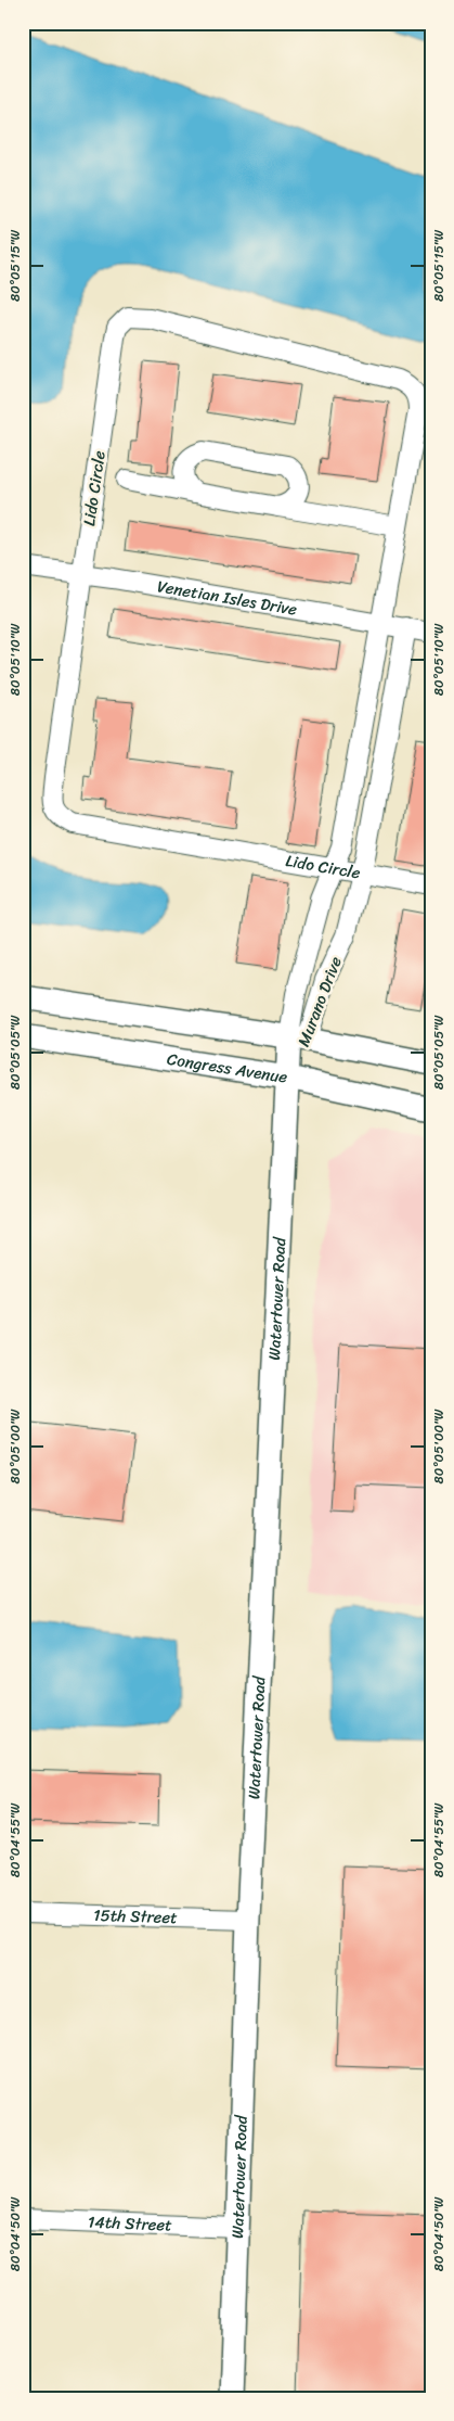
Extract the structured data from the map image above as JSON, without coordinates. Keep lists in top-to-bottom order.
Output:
{
  "streets": {
    "street": [
      "Lido Circle",
      "Venetian Isles Drive",
      "Murano Drive",
      "Congress Avenue",
      "Watertower Road",
      "15th Street",
      "14th Street"
    ]
  },
  "crossings": [
    ["Lido Circle", "Venetian Isles Drive"],
    ["Lido Circle", "Murano Drive"],
    ["Venetian Isles Drive", "Murano Drive"],
    ["Murano Drive", "Congress Avenue"],
    ["Murano Drive", "Watertower Road"],
    ["Congress Avenue", "Watertower Road"],
    ["Watertower Road", "15th Street"],
    ["Watertower Road", "14th Street"]
  ],
  "coordinates": [
    "80°05'15\"W",
    "80°05'10\"W",
    "80°05'05\"W",
    "80°05'00\"W",
    "80°04'55\"W",
    "80°04'50\"W"
  ]
}
